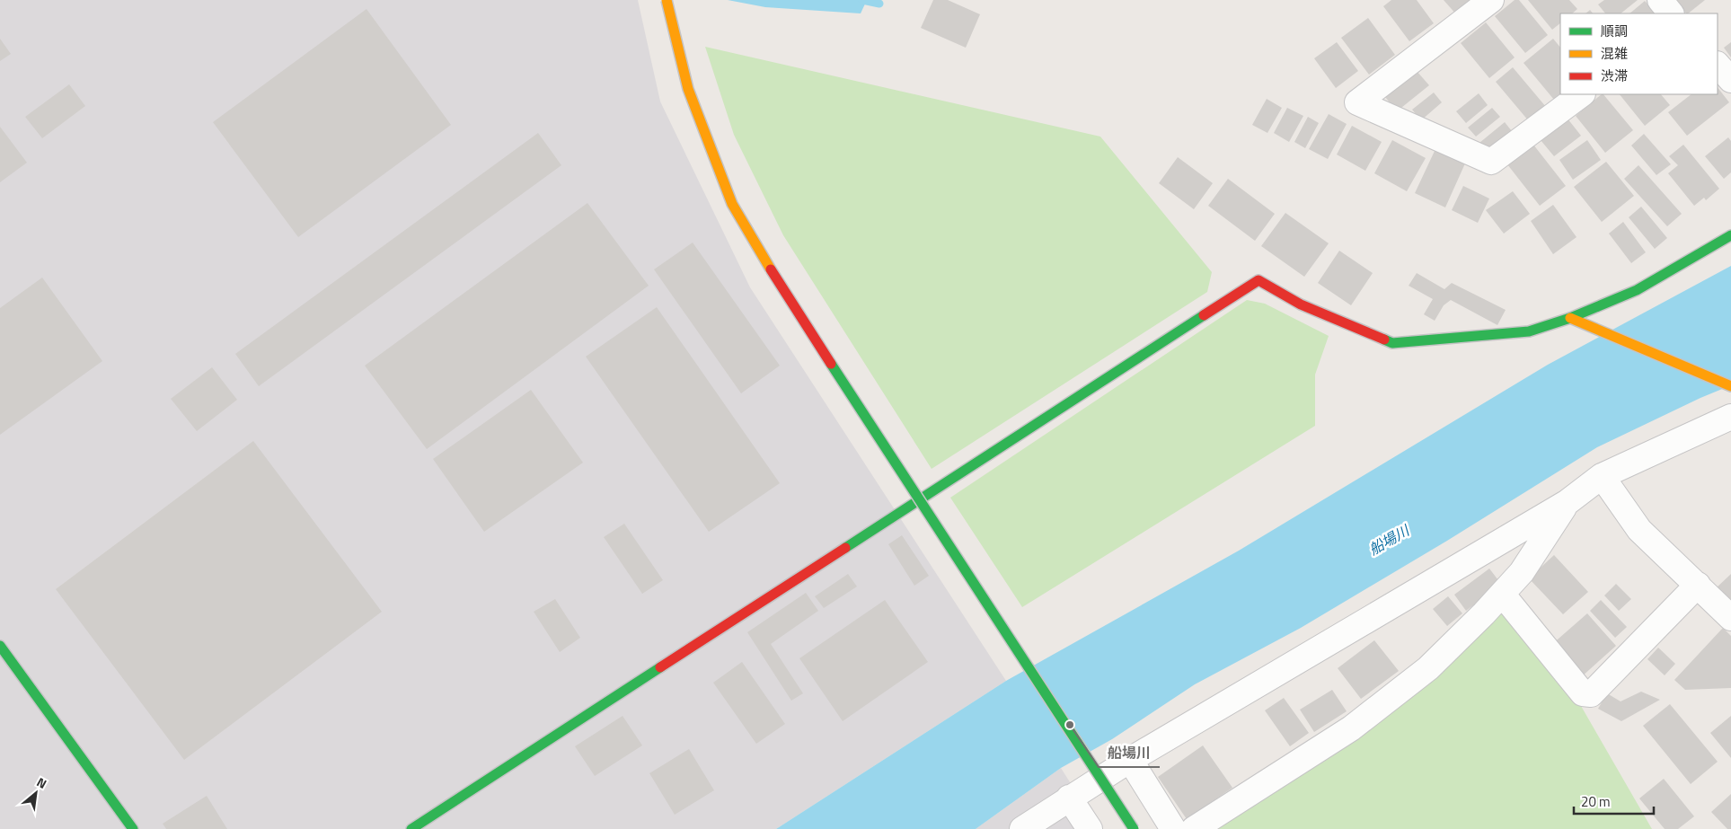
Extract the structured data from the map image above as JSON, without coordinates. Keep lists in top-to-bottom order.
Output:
{
  "water": ["船場川"],
  "places": ["船場川"],
  "legend": ["順調", "混雑", "渋滞"],
  "scale_bar": "20 m",
  "north": "top right"
}
